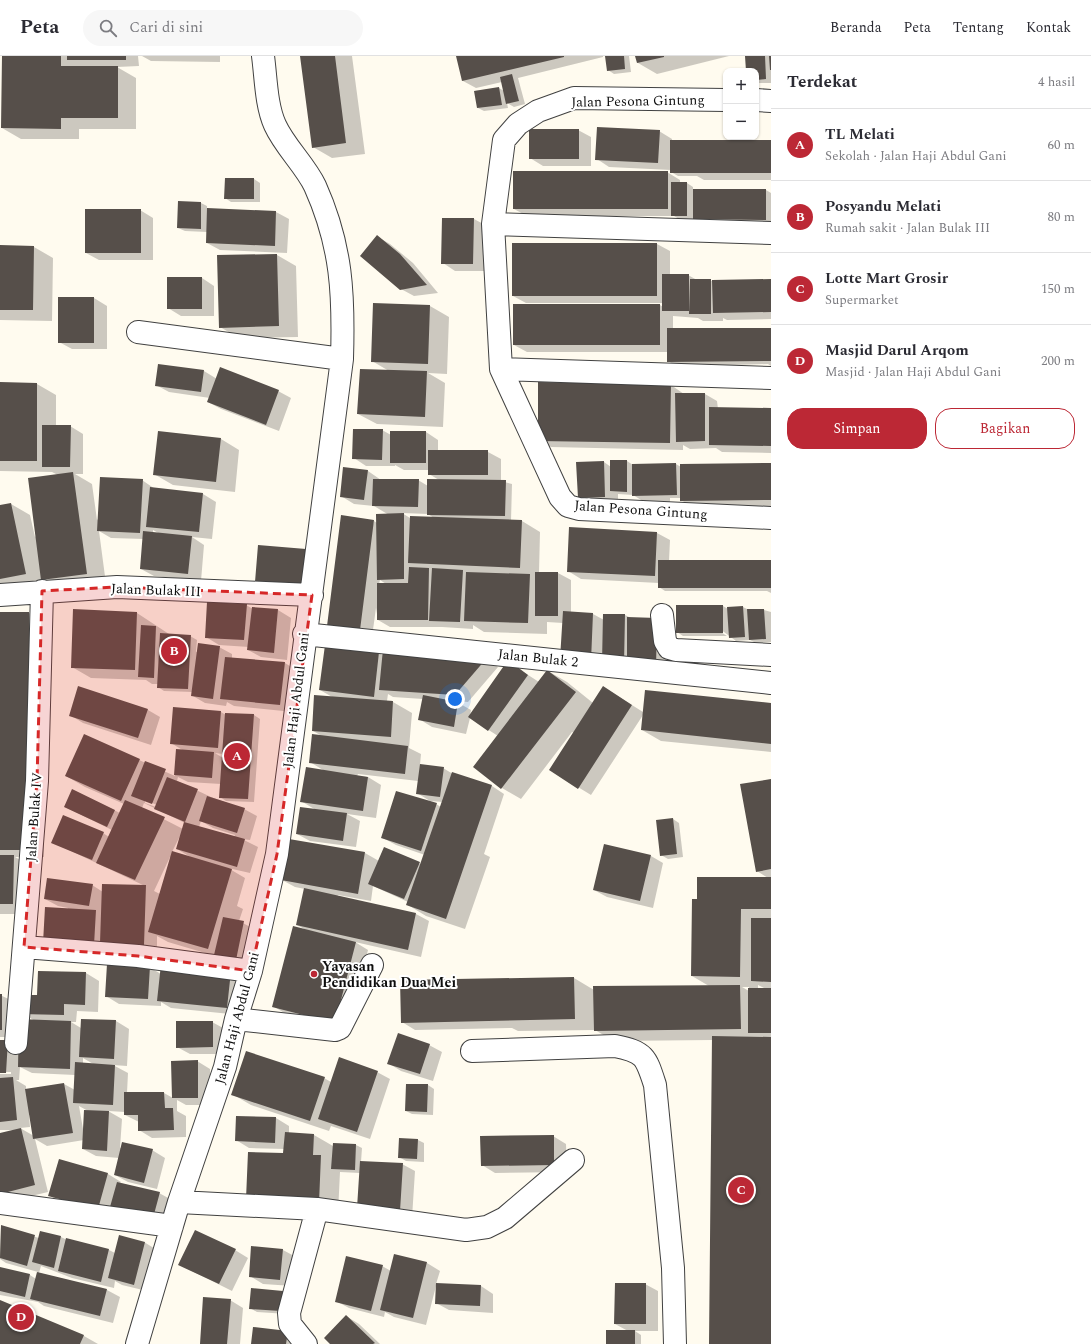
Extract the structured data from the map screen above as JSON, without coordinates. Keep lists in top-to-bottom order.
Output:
{
  "streets": {
    "street": [
      "Jalan Pesona Gintung",
      "Jalan Bulak III",
      "Jalan Bulak 2",
      "Jalan Haji Abdul Gani",
      "Jalan Bulak IV"
    ]
  },
  "crossings": [
    ["Jalan Bulak III", "Jalan Haji Abdul Gani"],
    ["Jalan Bulak III", "Jalan Bulak IV"],
    ["Jalan Bulak 2", "Jalan Haji Abdul Gani"]
  ],
  "places": ["Yayasan Pendidikan Dua Mei"],
  "page": {
    "header": "Peta",
    "search": "Cari di sini",
    "nav": [
      "Beranda",
      "Peta",
      "Tentang",
      "Kontak"
    ],
    "heading": ["Terdekat", "4 hasil"],
    "map_buttons": ["+", "−"],
    "list": [
      {
        "mark": "A",
        "name": "TL Melati",
        "note": "Sekolah · Jalan Haji Abdul Gani",
        "value": "60 m"
      },
      {
        "mark": "B",
        "name": "Posyandu Melati",
        "note": "Rumah sakit · Jalan Bulak III",
        "value": "80 m"
      },
      {
        "mark": "C",
        "name": "Lotte Mart Grosir",
        "note": "Supermarket",
        "value": "150 m"
      },
      {
        "mark": "D",
        "name": "Masjid Darul Arqom",
        "note": "Masjid · Jalan Haji Abdul Gani",
        "value": "200 m"
      }
    ],
    "buttons": ["Simpan", "Bagikan"],
    "pins": [
      "B",
      "A",
      "C",
      "D"
    ]
  }
}
